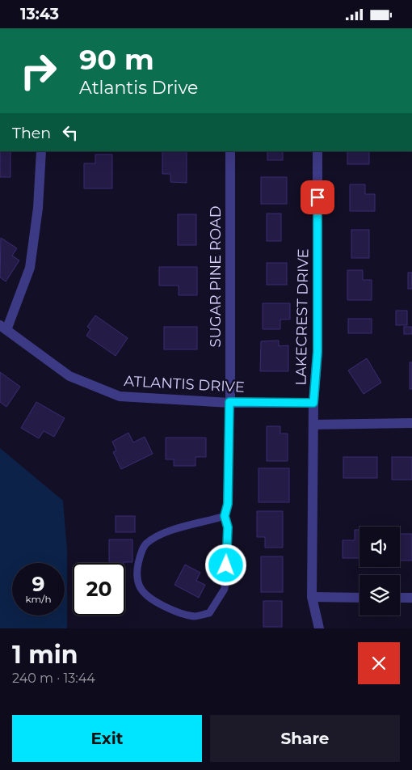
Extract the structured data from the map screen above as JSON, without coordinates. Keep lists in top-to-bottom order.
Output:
{
  "streets": {
    "street": ["SUGAR PINE ROAD", "LAKECREST DRIVE", "ATLANTIS DRIVE"]
  },
  "crossings": [
    ["SUGAR PINE ROAD", "ATLANTIS DRIVE"],
    ["LAKECREST DRIVE", "ATLANTIS DRIVE"]
  ],
  "page": {
    "status": "13:43",
    "turn": ["90 m", "Atlantis Drive"],
    "then": "Then",
    "speed": "9 km/h",
    "limit": "20",
    "heading": ["1 min", "240 m · 13:44"],
    "buttons": ["Exit", "Share"]
  }
}
